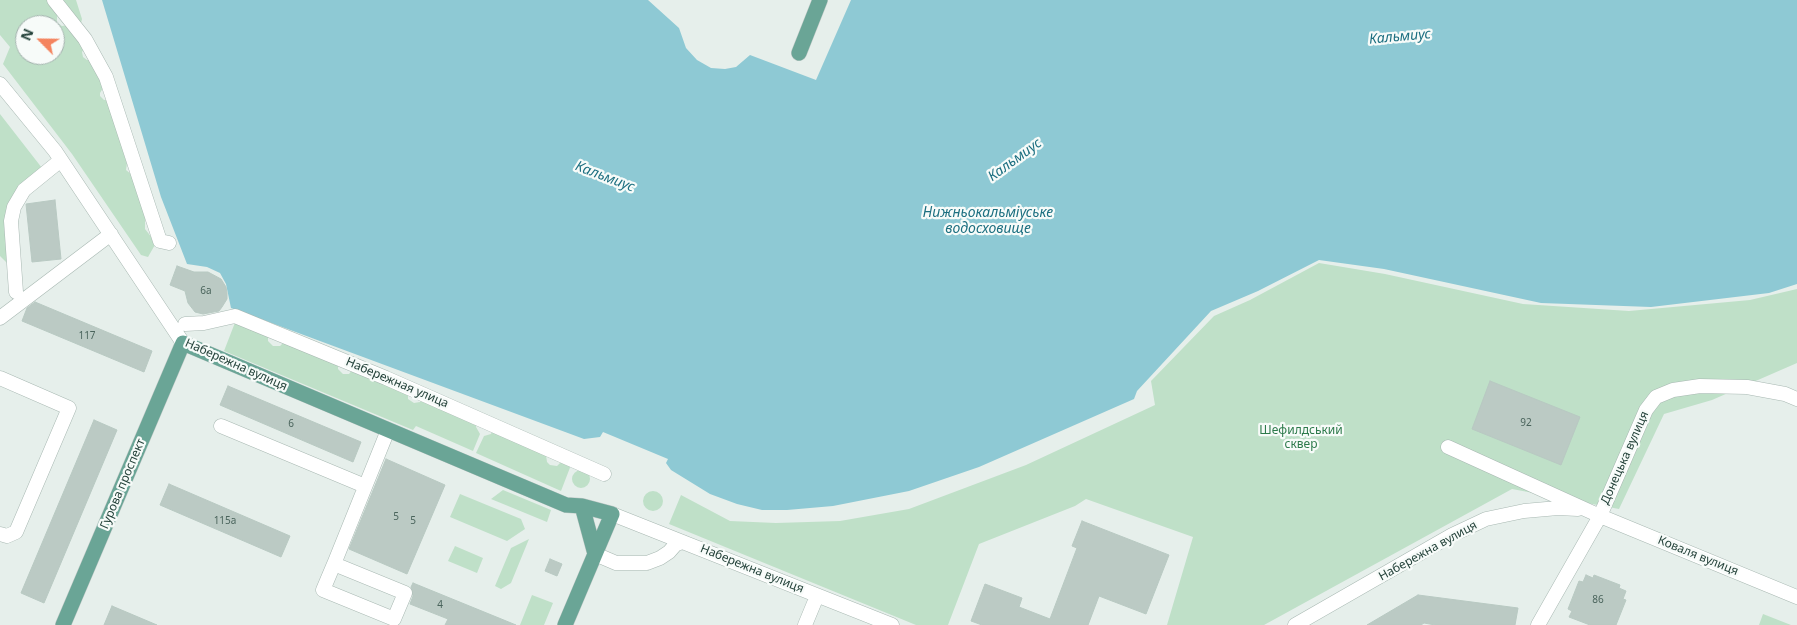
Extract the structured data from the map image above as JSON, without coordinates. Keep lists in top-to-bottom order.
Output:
{
  "streets": {
    "main road": ["Набережна вулиця", "Гурова проспект"],
    "street": ["Набережная улица", "Донецька вулиця", "Коваля вулиця"]
  },
  "crossings": [
    ["Набережна вулиця", "Донецька вулиця"],
    ["Набережна вулиця", "Гурова проспект"],
    ["Набережна вулиця", "Коваля вулиця"],
    ["Донецька вулиця", "Коваля вулиця"]
  ],
  "water": ["Кальмиус", "Нижньокальміуське водосховище"],
  "parks": ["Шефилдський сквер"],
  "house_numbers": [
    "6а",
    "117",
    "92",
    "6",
    "5",
    "115а",
    "5",
    "86",
    "4"
  ],
  "north": "top left"
}
